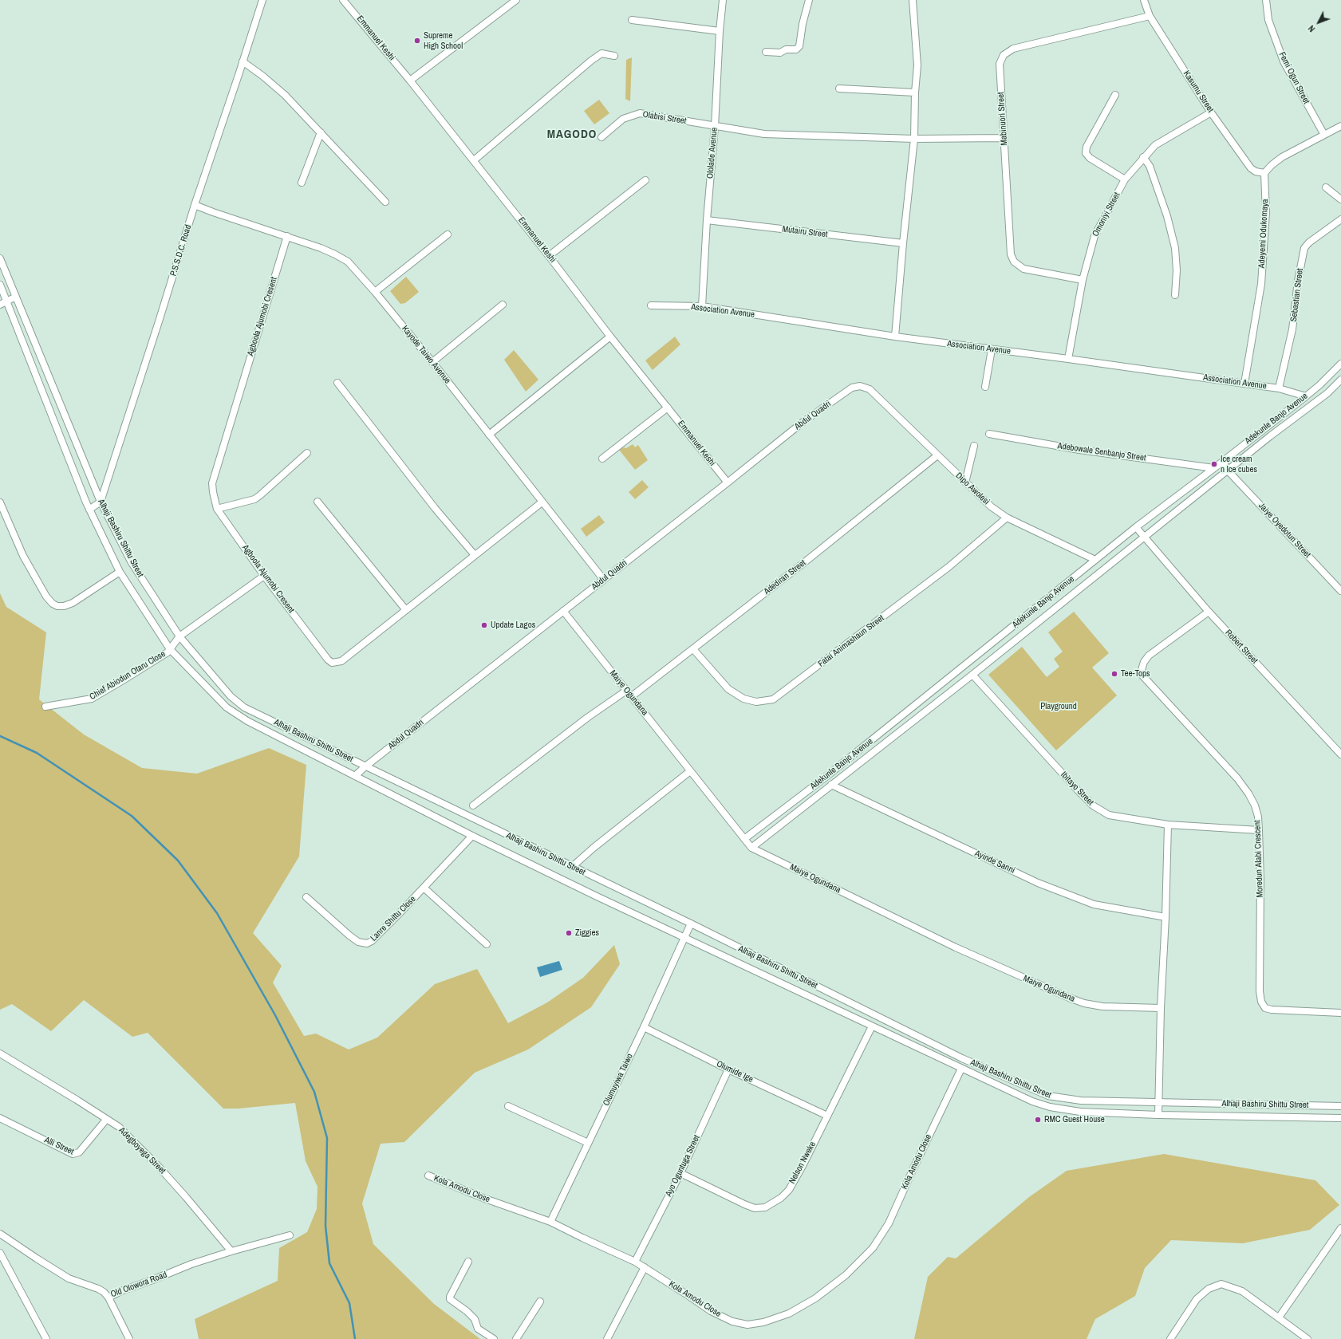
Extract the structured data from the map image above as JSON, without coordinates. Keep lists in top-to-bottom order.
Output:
{
  "streets": {
    "street": [
      "Emmanuel Keshi",
      "Femi Ogun Street",
      "Kasumu Street",
      "Olabisi Street",
      "Mabinuori Street",
      "Ololade Avenue",
      "Omoniyi Street",
      "Mutairu Street",
      "Adeyemi Odukomaya",
      "P.S.S.D.C. Road",
      "Sebastian Street",
      "Association Avenue",
      "Agboola Ajumobi Cresent",
      "Kayode Taiwo Avenue",
      "Abdul Quadri",
      "Adekunle Banjo Avenue",
      "Adebowale Senbanjo Street",
      "Dipo Awolesi",
      "Jaiye Oyedotun Street",
      "Alhaji Bashiru Shittu Street",
      "Adediran Street",
      "Fatai Animashaun Street",
      "Robert Street",
      "Chief Abiodun Otaru Close",
      "Maiye Ogundana",
      "Ibitayo Street",
      "Moredun Alabi Crescent",
      "Ayinde Sanni",
      "Lanre Shittu Close",
      "Olumide Ige",
      "Olumuyiwa Taiwo",
      "Alli Street",
      "Adegboyega Street",
      "Kola Amodu Close",
      "Nelson Nweke",
      "Ayo Oguntuga Street",
      "Old Olowora Road"
    ]
  },
  "crossings": [
    ["Emmanuel Keshi", "Abdul Quadri"],
    ["Kasumu Street", "Mabinuori Street"],
    ["Kasumu Street", "Omoniyi Street"],
    ["Kasumu Street", "Adeyemi Odukomaya"],
    ["Olabisi Street", "Mabinuori Street"],
    ["Olabisi Street", "Ololade Avenue"],
    ["Mabinuori Street", "Omoniyi Street"],
    ["Ololade Avenue", "Mutairu Street"],
    ["Ololade Avenue", "Association Avenue"],
    ["Omoniyi Street", "Association Avenue"],
    ["Adeyemi Odukomaya", "Association Avenue"],
    ["P.S.S.D.C. Road", "Kayode Taiwo Avenue"],
    ["P.S.S.D.C. Road", "Alhaji Bashiru Shittu Street"],
    ["Sebastian Street", "Association Avenue"],
    ["Association Avenue", "Adekunle Banjo Avenue"],
    ["Agboola Ajumobi Cresent", "Kayode Taiwo Avenue"],
    ["Agboola Ajumobi Cresent", "Chief Abiodun Otaru Close"],
    ["Kayode Taiwo Avenue", "Abdul Quadri"],
    ["Abdul Quadri", "Dipo Awolesi"],
    ["Abdul Quadri", "Alhaji Bashiru Shittu Street"],
    ["Abdul Quadri", "Maiye Ogundana"],
    ["Adekunle Banjo Avenue", "Adebowale Senbanjo Street"],
    ["Adekunle Banjo Avenue", "Dipo Awolesi"],
    ["Adekunle Banjo Avenue", "Jaiye Oyedotun Street"],
    ["Adekunle Banjo Avenue", "Robert Street"],
    ["Adekunle Banjo Avenue", "Maiye Ogundana"],
    ["Adekunle Banjo Avenue", "Ibitayo Street"],
    ["Adekunle Banjo Avenue", "Ayinde Sanni"],
    ["Dipo Awolesi", "Adediran Street"],
    ["Dipo Awolesi", "Fatai Animashaun Street"],
    ["Alhaji Bashiru Shittu Street", "Chief Abiodun Otaru Close"],
    ["Alhaji Bashiru Shittu Street", "Lanre Shittu Close"],
    ["Alhaji Bashiru Shittu Street", "Olumuyiwa Taiwo"],
    ["Alhaji Bashiru Shittu Street", "Kola Amodu Close"],
    ["Alhaji Bashiru Shittu Street", "Nelson Nweke"],
    ["Adediran Street", "Fatai Animashaun Street"],
    ["Adediran Street", "Maiye Ogundana"],
    ["Robert Street", "Moredun Alabi Crescent"],
    ["Ibitayo Street", "Moredun Alabi Crescent"],
    ["Olumide Ige", "Olumuyiwa Taiwo"],
    ["Olumide Ige", "Nelson Nweke"],
    ["Olumide Ige", "Ayo Oguntuga Street"],
    ["Olumuyiwa Taiwo", "Kola Amodu Close"],
    ["Alli Street", "Adegboyega Street"],
    ["Adegboyega Street", "Old Olowora Road"],
    ["Kola Amodu Close", "Ayo Oguntuga Street"],
    ["Nelson Nweke", "Ayo Oguntuga Street"]
  ],
  "districts": ["MAGODO"],
  "parks": ["Playground"],
  "places": [
    "Supreme High School",
    "Ice cream n Ice cubes",
    "Update Lagos",
    "Tee-Tops",
    "Ziggies",
    "RMC Guest House"
  ],
  "north": "bottom left"
}
